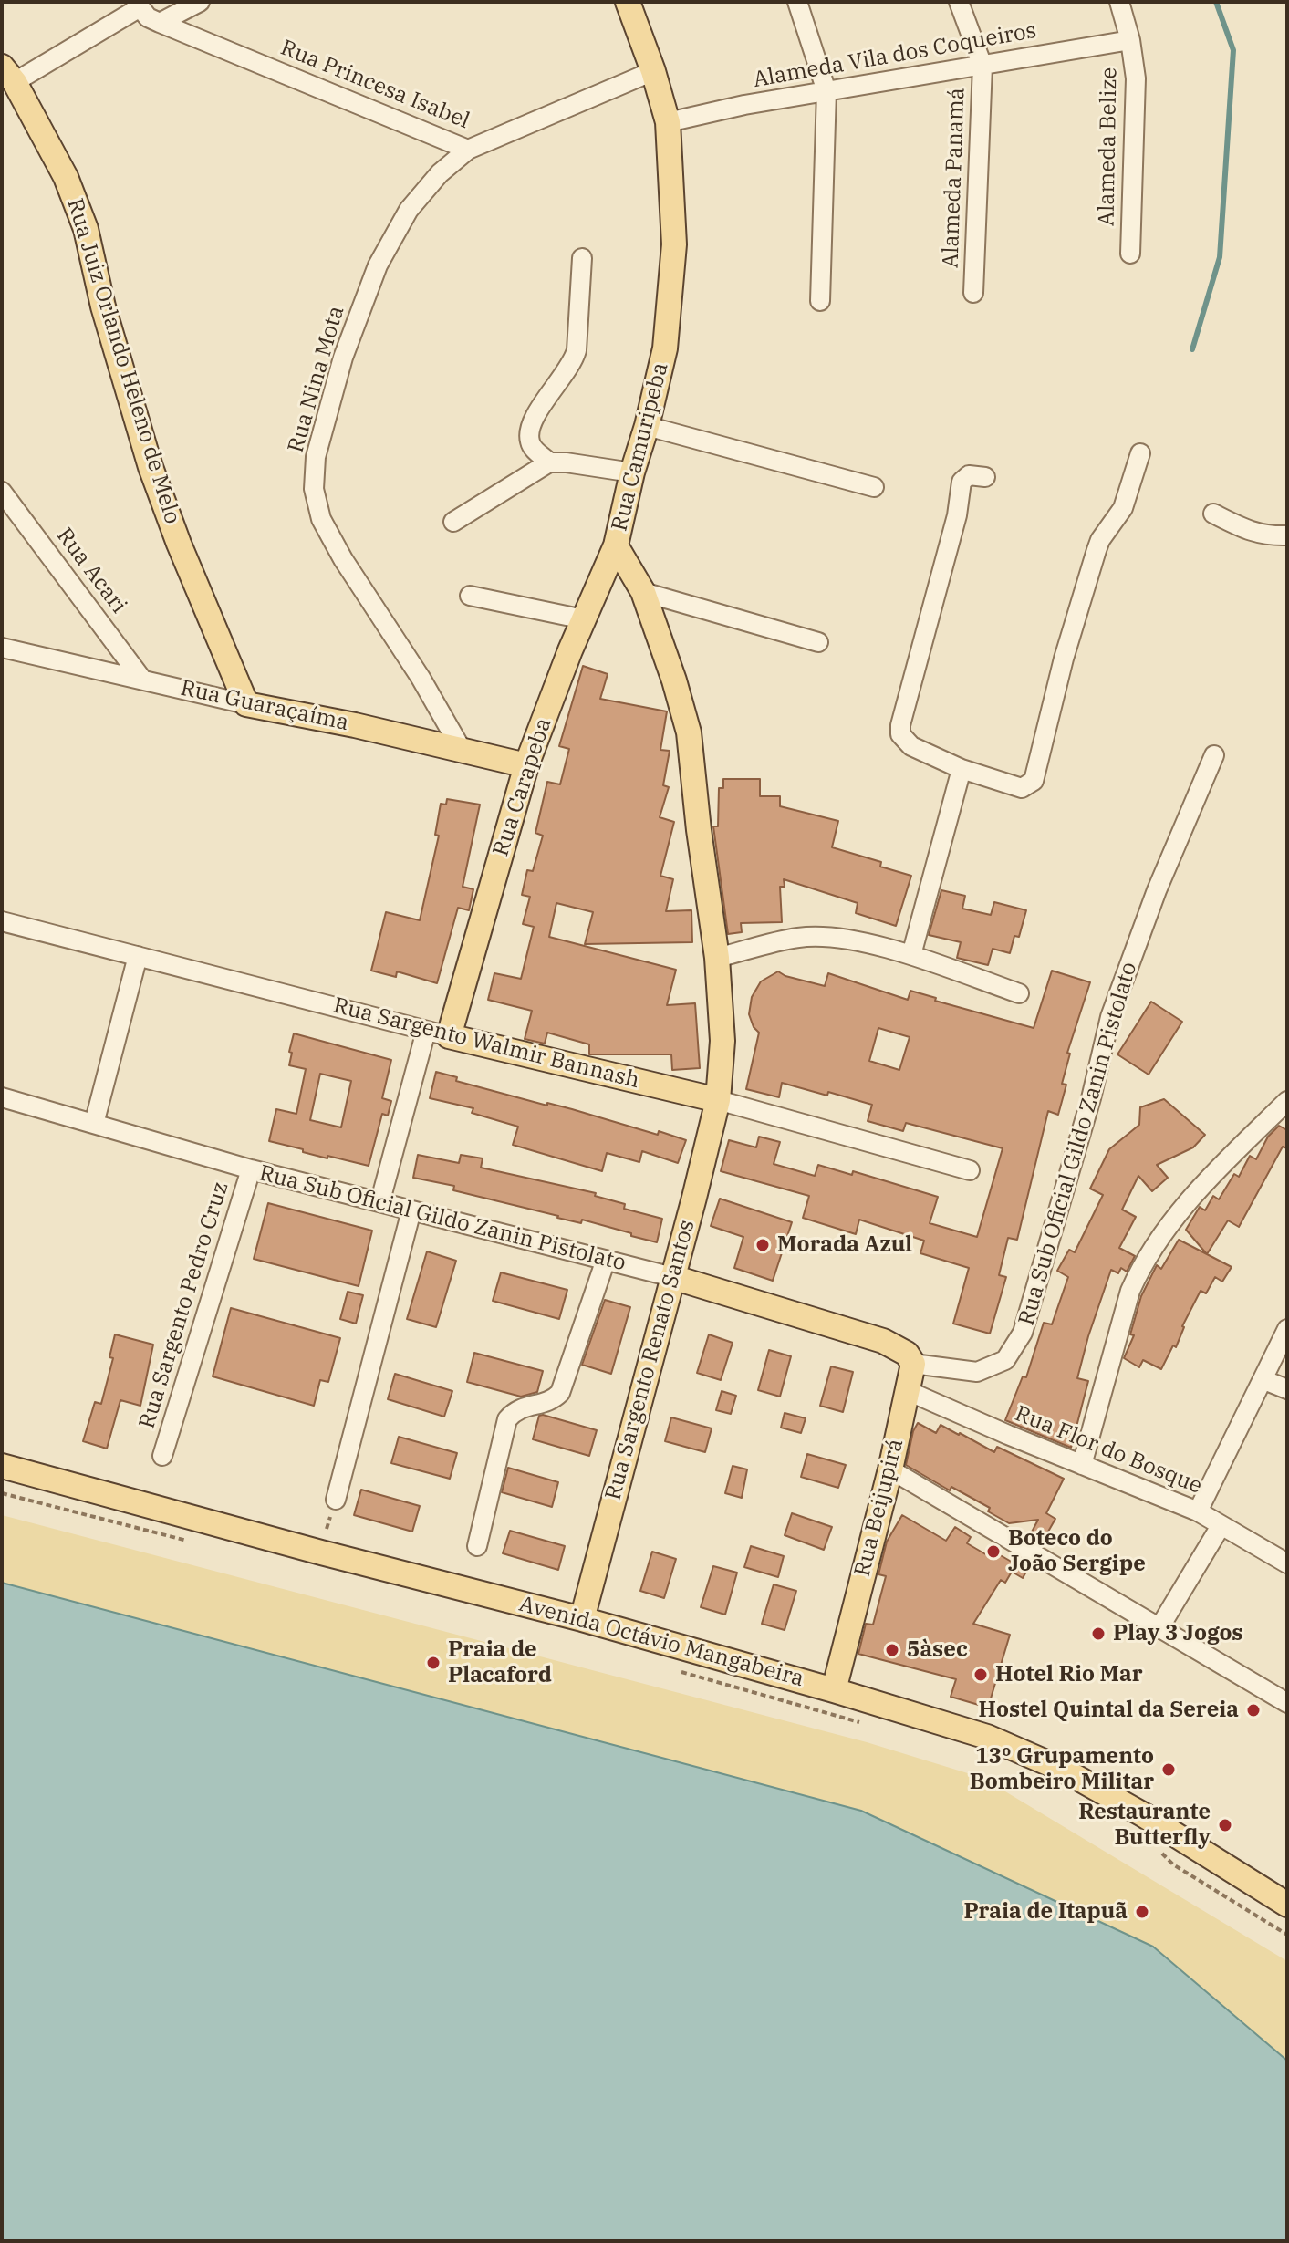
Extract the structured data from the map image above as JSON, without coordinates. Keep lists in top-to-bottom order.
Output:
{
  "streets": {
    "main road": [
      "Rua Juiz Orlando Heleno de Melo",
      "Rua Camuripeba",
      "Rua Guaraçaíma",
      "Rua Carapeba",
      "Rua Sargento Walmir Bannash",
      "Rua Sub Oficial Gildo Zanin Pistolato",
      "Rua Sargento Renato Santos",
      "Rua Beijupirá",
      "Avenida Octávio Mangabeira"
    ],
    "street": [
      "Alameda Vila dos Coqueiros",
      "Rua Princesa Isabel",
      "Alameda Belize",
      "Alameda Panamá",
      "Rua Nina Mota",
      "Rua Acari",
      "Rua Sargento Pedro Cruz",
      "Rua Flor do Bosque"
    ]
  },
  "crossings": [
    ["Alameda Vila dos Coqueiros", "Alameda Belize"],
    ["Alameda Vila dos Coqueiros", "Alameda Panamá"],
    ["Alameda Vila dos Coqueiros", "Rua Camuripeba"],
    ["Rua Princesa Isabel", "Rua Nina Mota"],
    ["Rua Princesa Isabel", "Rua Camuripeba"],
    ["Rua Juiz Orlando Heleno de Melo", "Rua Guaraçaíma"],
    ["Rua Nina Mota", "Rua Guaraçaíma"],
    ["Rua Camuripeba", "Rua Carapeba"],
    ["Rua Camuripeba", "Rua Sargento Walmir Bannash"],
    ["Rua Camuripeba", "Rua Sargento Renato Santos"],
    ["Rua Acari", "Rua Guaraçaíma"],
    ["Rua Guaraçaíma", "Rua Carapeba"],
    ["Rua Carapeba", "Rua Sargento Walmir Bannash"],
    ["Rua Carapeba", "Rua Sub Oficial Gildo Zanin Pistolato"],
    ["Rua Sargento Walmir Bannash", "Rua Sargento Renato Santos"],
    ["Rua Sub Oficial Gildo Zanin Pistolato", "Rua Sargento Pedro Cruz"],
    ["Rua Sub Oficial Gildo Zanin Pistolato", "Rua Sargento Renato Santos"],
    ["Rua Sub Oficial Gildo Zanin Pistolato", "Rua Beijupirá"],
    ["Rua Sargento Renato Santos", "Avenida Octávio Mangabeira"],
    ["Rua Flor do Bosque", "Rua Beijupirá"],
    ["Rua Beijupirá", "Avenida Octávio Mangabeira"]
  ],
  "places": [
    "Morada Azul",
    "Boteco do João Sergipe",
    "Play 3 Jogos",
    "5àsec",
    "Praia de Placaford",
    "Hotel Rio Mar",
    "Hostel Quintal da Sereia",
    "13º Grupamento Bombeiro Militar",
    "Restaurante Butterfly",
    "Praia de Itapuã"
  ]
}
